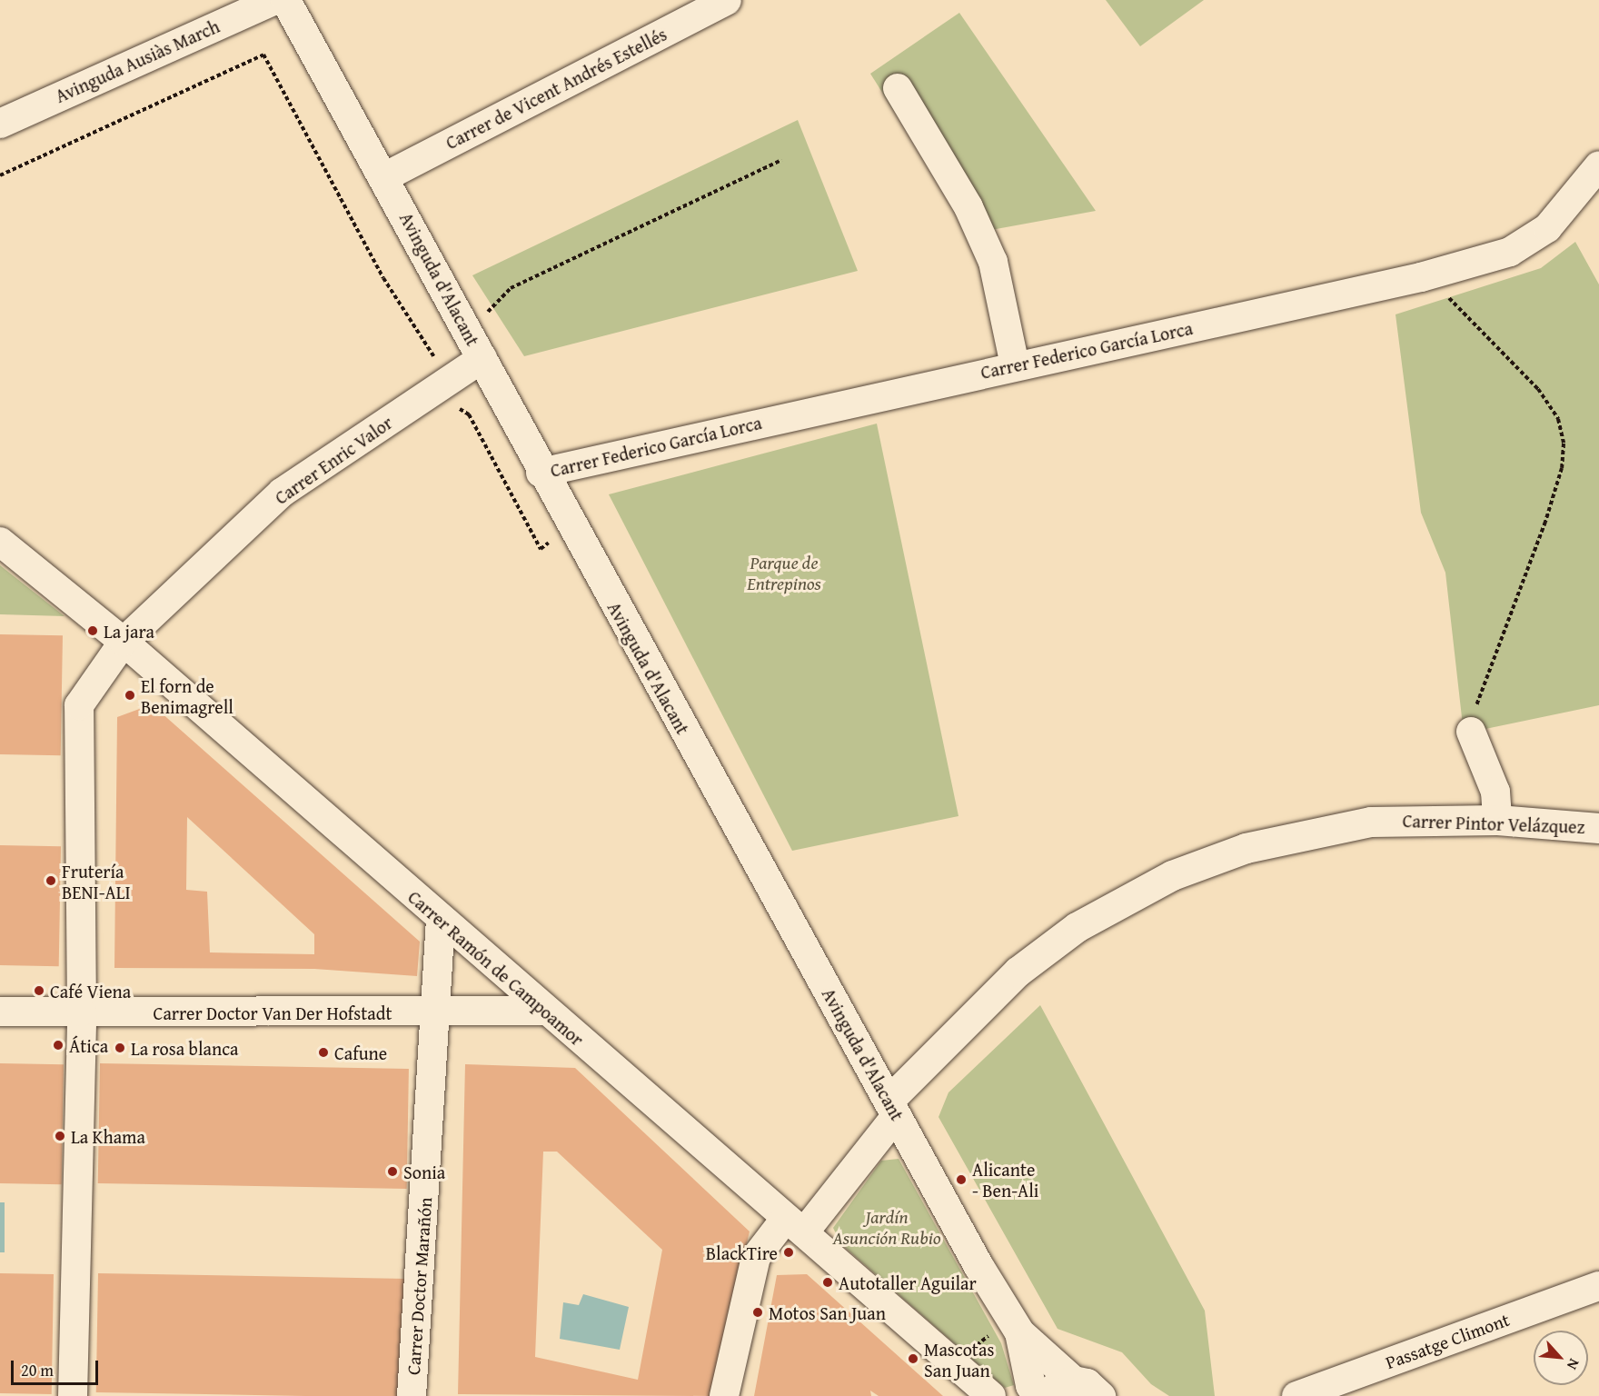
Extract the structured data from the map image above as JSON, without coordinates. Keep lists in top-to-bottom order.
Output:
{
  "streets": {
    "street": [
      "Avinguda Ausiàs March",
      "Carrer de Vicent Andrés Estellés",
      "Avinguda d'Alacant",
      "Carrer Federico García Lorca",
      "Carrer Enric Valor",
      "Carrer Pintor Velázquez",
      "Carrer Ramón de Campoamor",
      "Carrer Doctor Van Der Hofstadt",
      "Carrer Doctor Marañón",
      "Passatge Climont"
    ]
  },
  "crossings": [
    ["Carrer de Vicent Andrés Estellés", "Avinguda d'Alacant"],
    ["Avinguda d'Alacant", "Carrer Federico García Lorca"],
    ["Avinguda d'Alacant", "Carrer Enric Valor"],
    ["Avinguda d'Alacant", "Carrer Pintor Velázquez"],
    ["Carrer Enric Valor", "Carrer Ramón de Campoamor"],
    ["Carrer Enric Valor", "Carrer Doctor Van Der Hofstadt"],
    ["Carrer Ramón de Campoamor", "Carrer Doctor Van Der Hofstadt"],
    ["Carrer Ramón de Campoamor", "Carrer Doctor Marañón"],
    ["Carrer Doctor Van Der Hofstadt", "Carrer Doctor Marañón"]
  ],
  "parks": ["Parque de Entrepinos", "Jardín Asunción Rubio"],
  "places": [
    "La jara",
    "El forn de Benimagrell",
    "Frutería BENI-ALI",
    "Café Viena",
    "Ática",
    "La rosa blanca",
    "Cafune",
    "La Khama",
    "Sonia",
    "Alicante - Ben-Ali",
    "BlackTire",
    "Autotaller Aguilar",
    "Motos San Juan",
    "Mascotas San Juan"
  ],
  "scale_bar": "20 m",
  "north": "bottom right"
}
